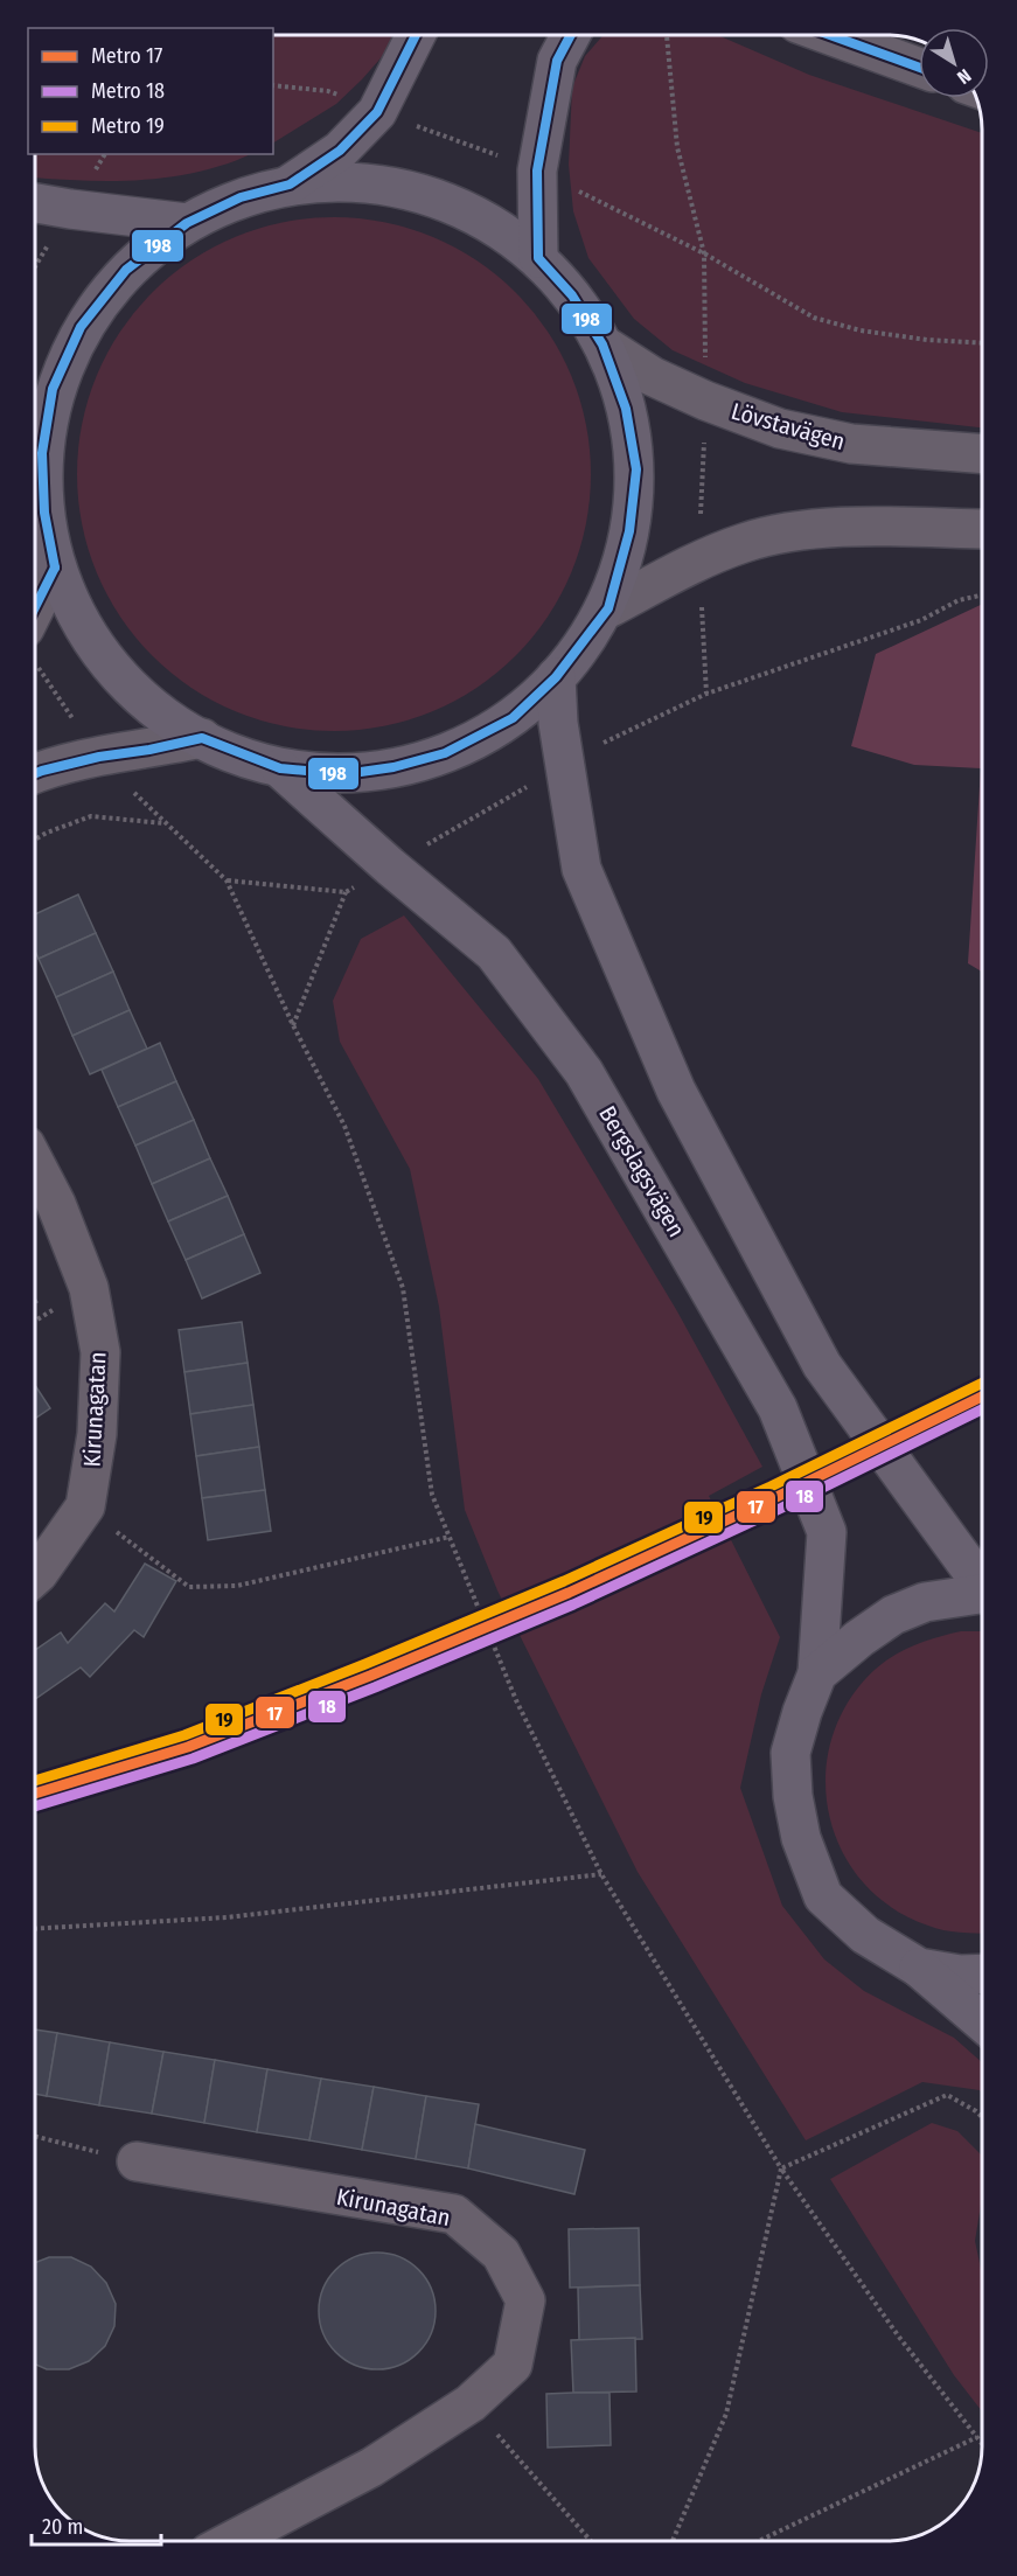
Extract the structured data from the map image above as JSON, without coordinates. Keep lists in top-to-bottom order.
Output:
{
  "streets": {
    "main road": ["Bergslagsvägen"],
    "street": ["Lövstavägen", "Kirunagatan"]
  },
  "lines": [
    "transit line 198",
    "metro line 19",
    "metro line 17",
    "metro line 18"
  ],
  "legend": ["Metro 17", "Metro 18", "Metro 19"],
  "scale_bar": "20 m",
  "north": "bottom right"
}
